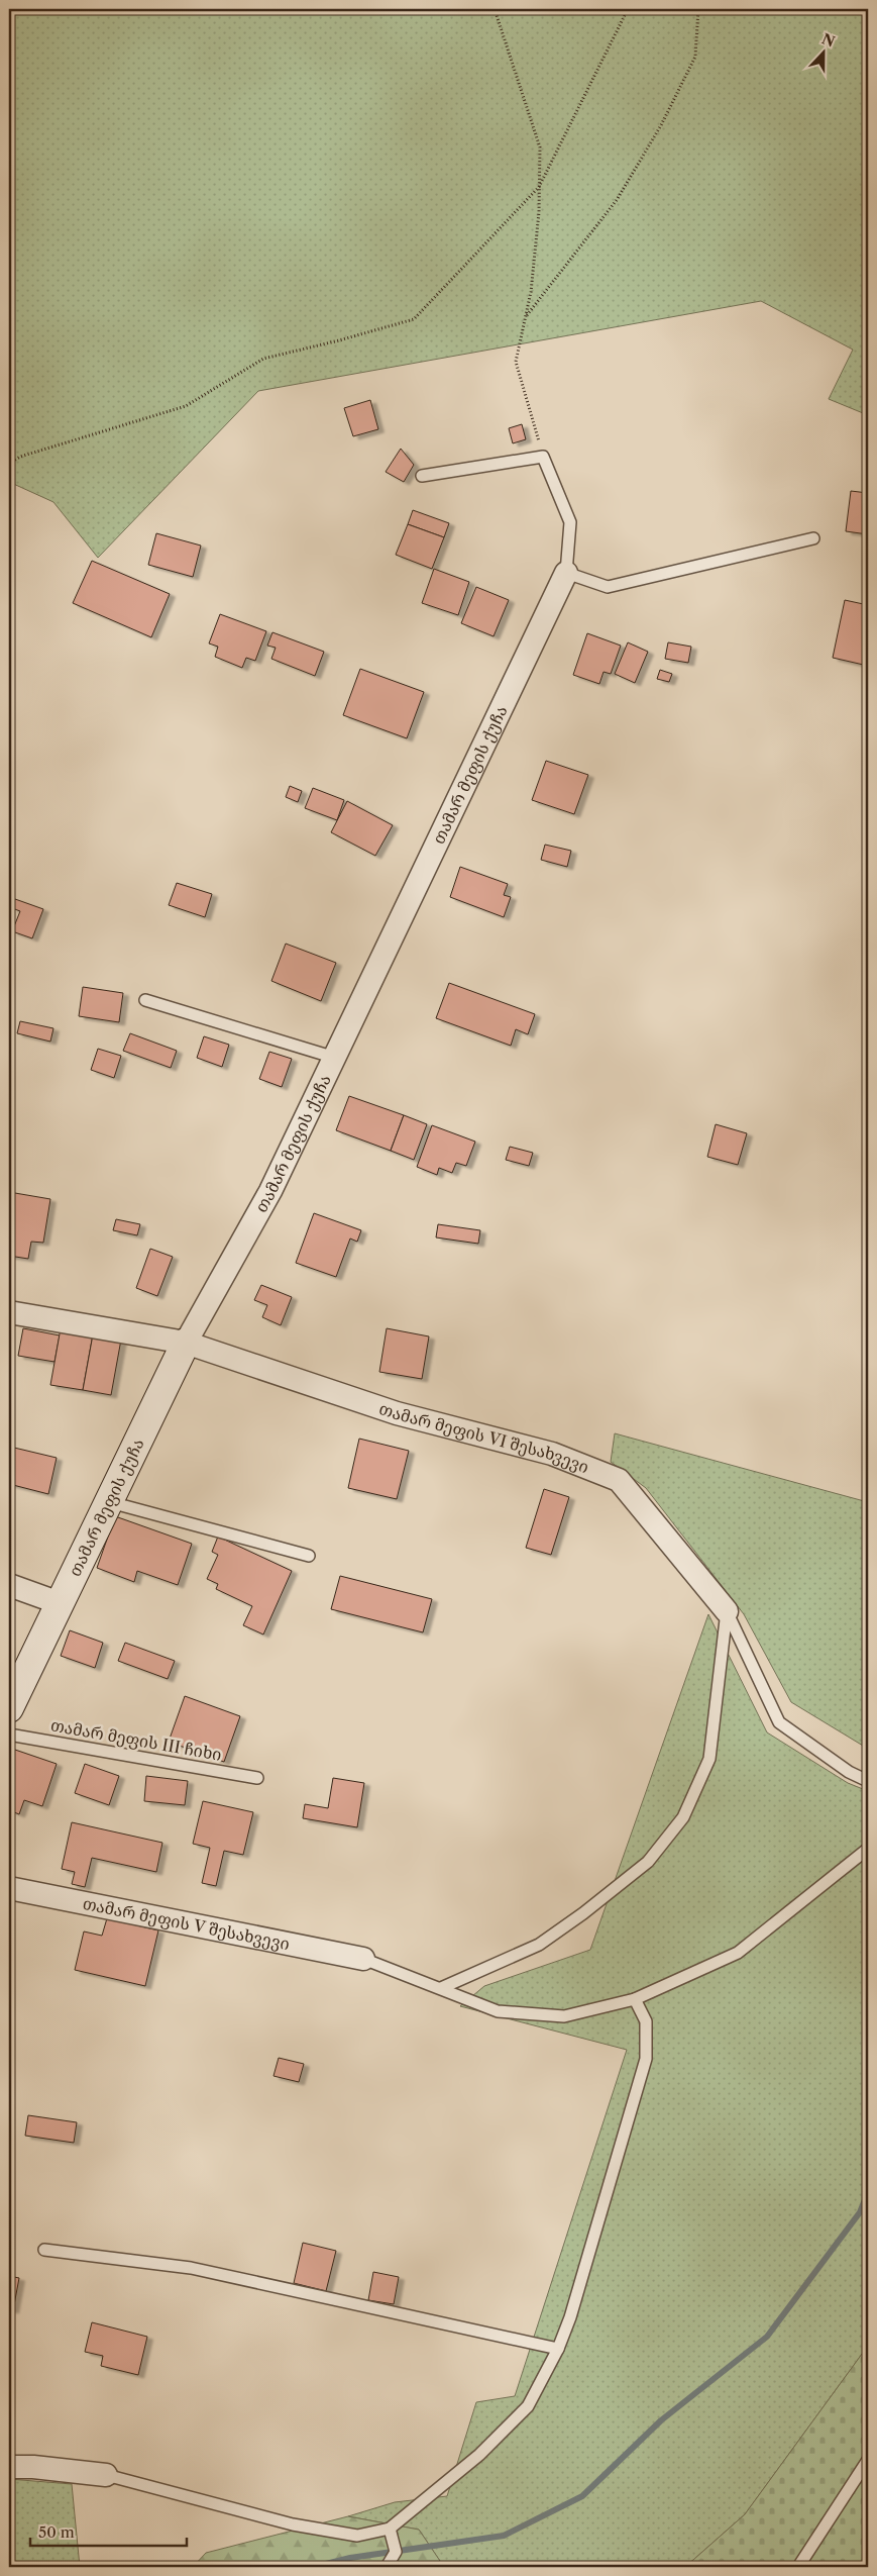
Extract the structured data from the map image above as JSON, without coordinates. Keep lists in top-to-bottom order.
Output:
{
  "streets": {
    "street": ["თამარ მეფის ქუჩა", "თამარ მეფის VI შესახვევი", "თამარ მეფის V შესახვევი"],
    "lane": ["თამარ მეფის III ჩიხი"]
  },
  "crossings": [
    ["თამარ მეფის ქუჩა", "თამარ მეფის VI შესახვევი"]
  ],
  "scale_bar": "50 m",
  "north": "top"
}
